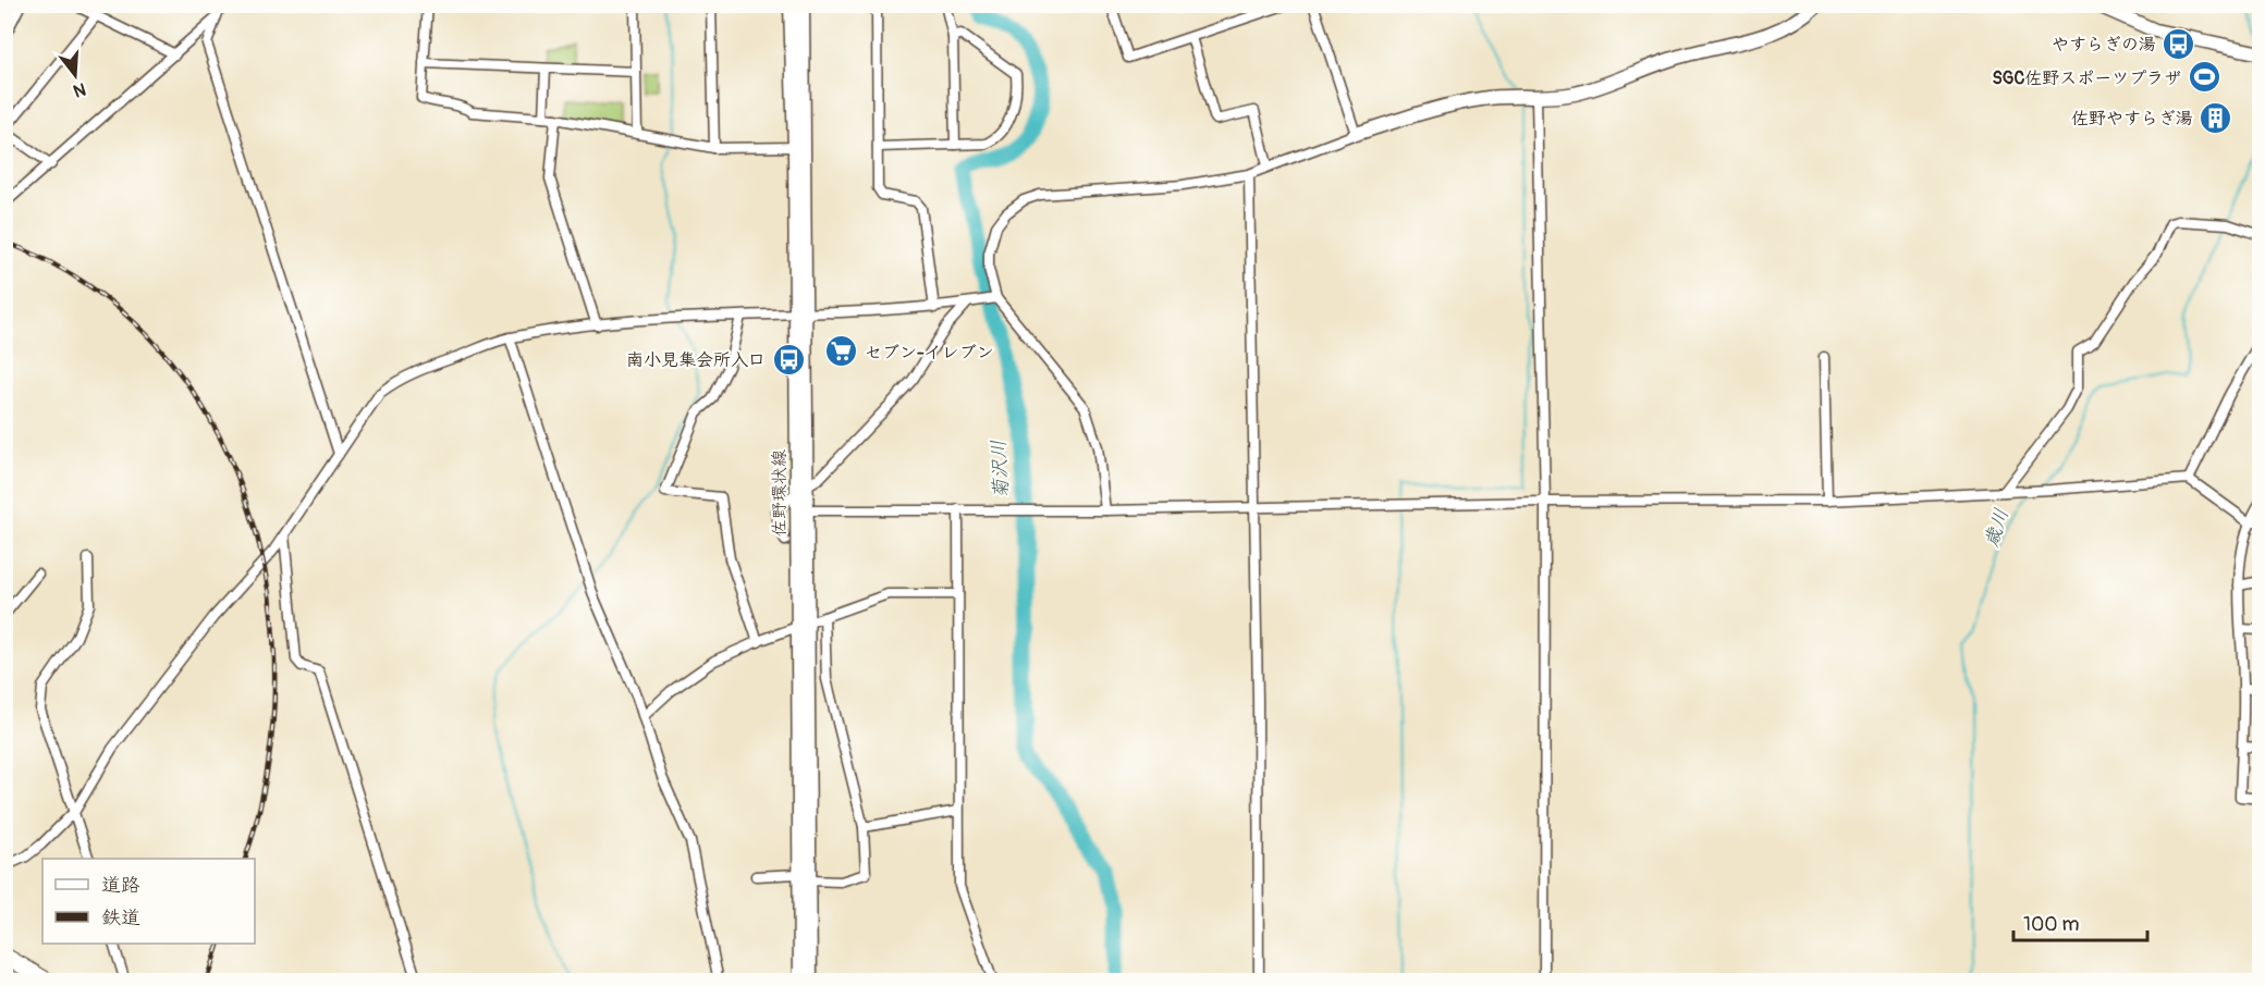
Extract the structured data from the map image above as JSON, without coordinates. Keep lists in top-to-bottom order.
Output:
{
  "streets": {
    "main road": ["佐野環状線"]
  },
  "water": ["菊沢川", "歳川"],
  "places": {
    "bus stop": ["やすらぎの湯", "南小見集会所入口"],
    "sports": ["SGC佐野スポーツプラザ"],
    "building": ["佐野やすらぎ湯"],
    "supermarket": ["セブン-イレブン"]
  },
  "legend": ["道路", "鉄道"],
  "scale_bar": "100 m",
  "north": "bottom"
}
